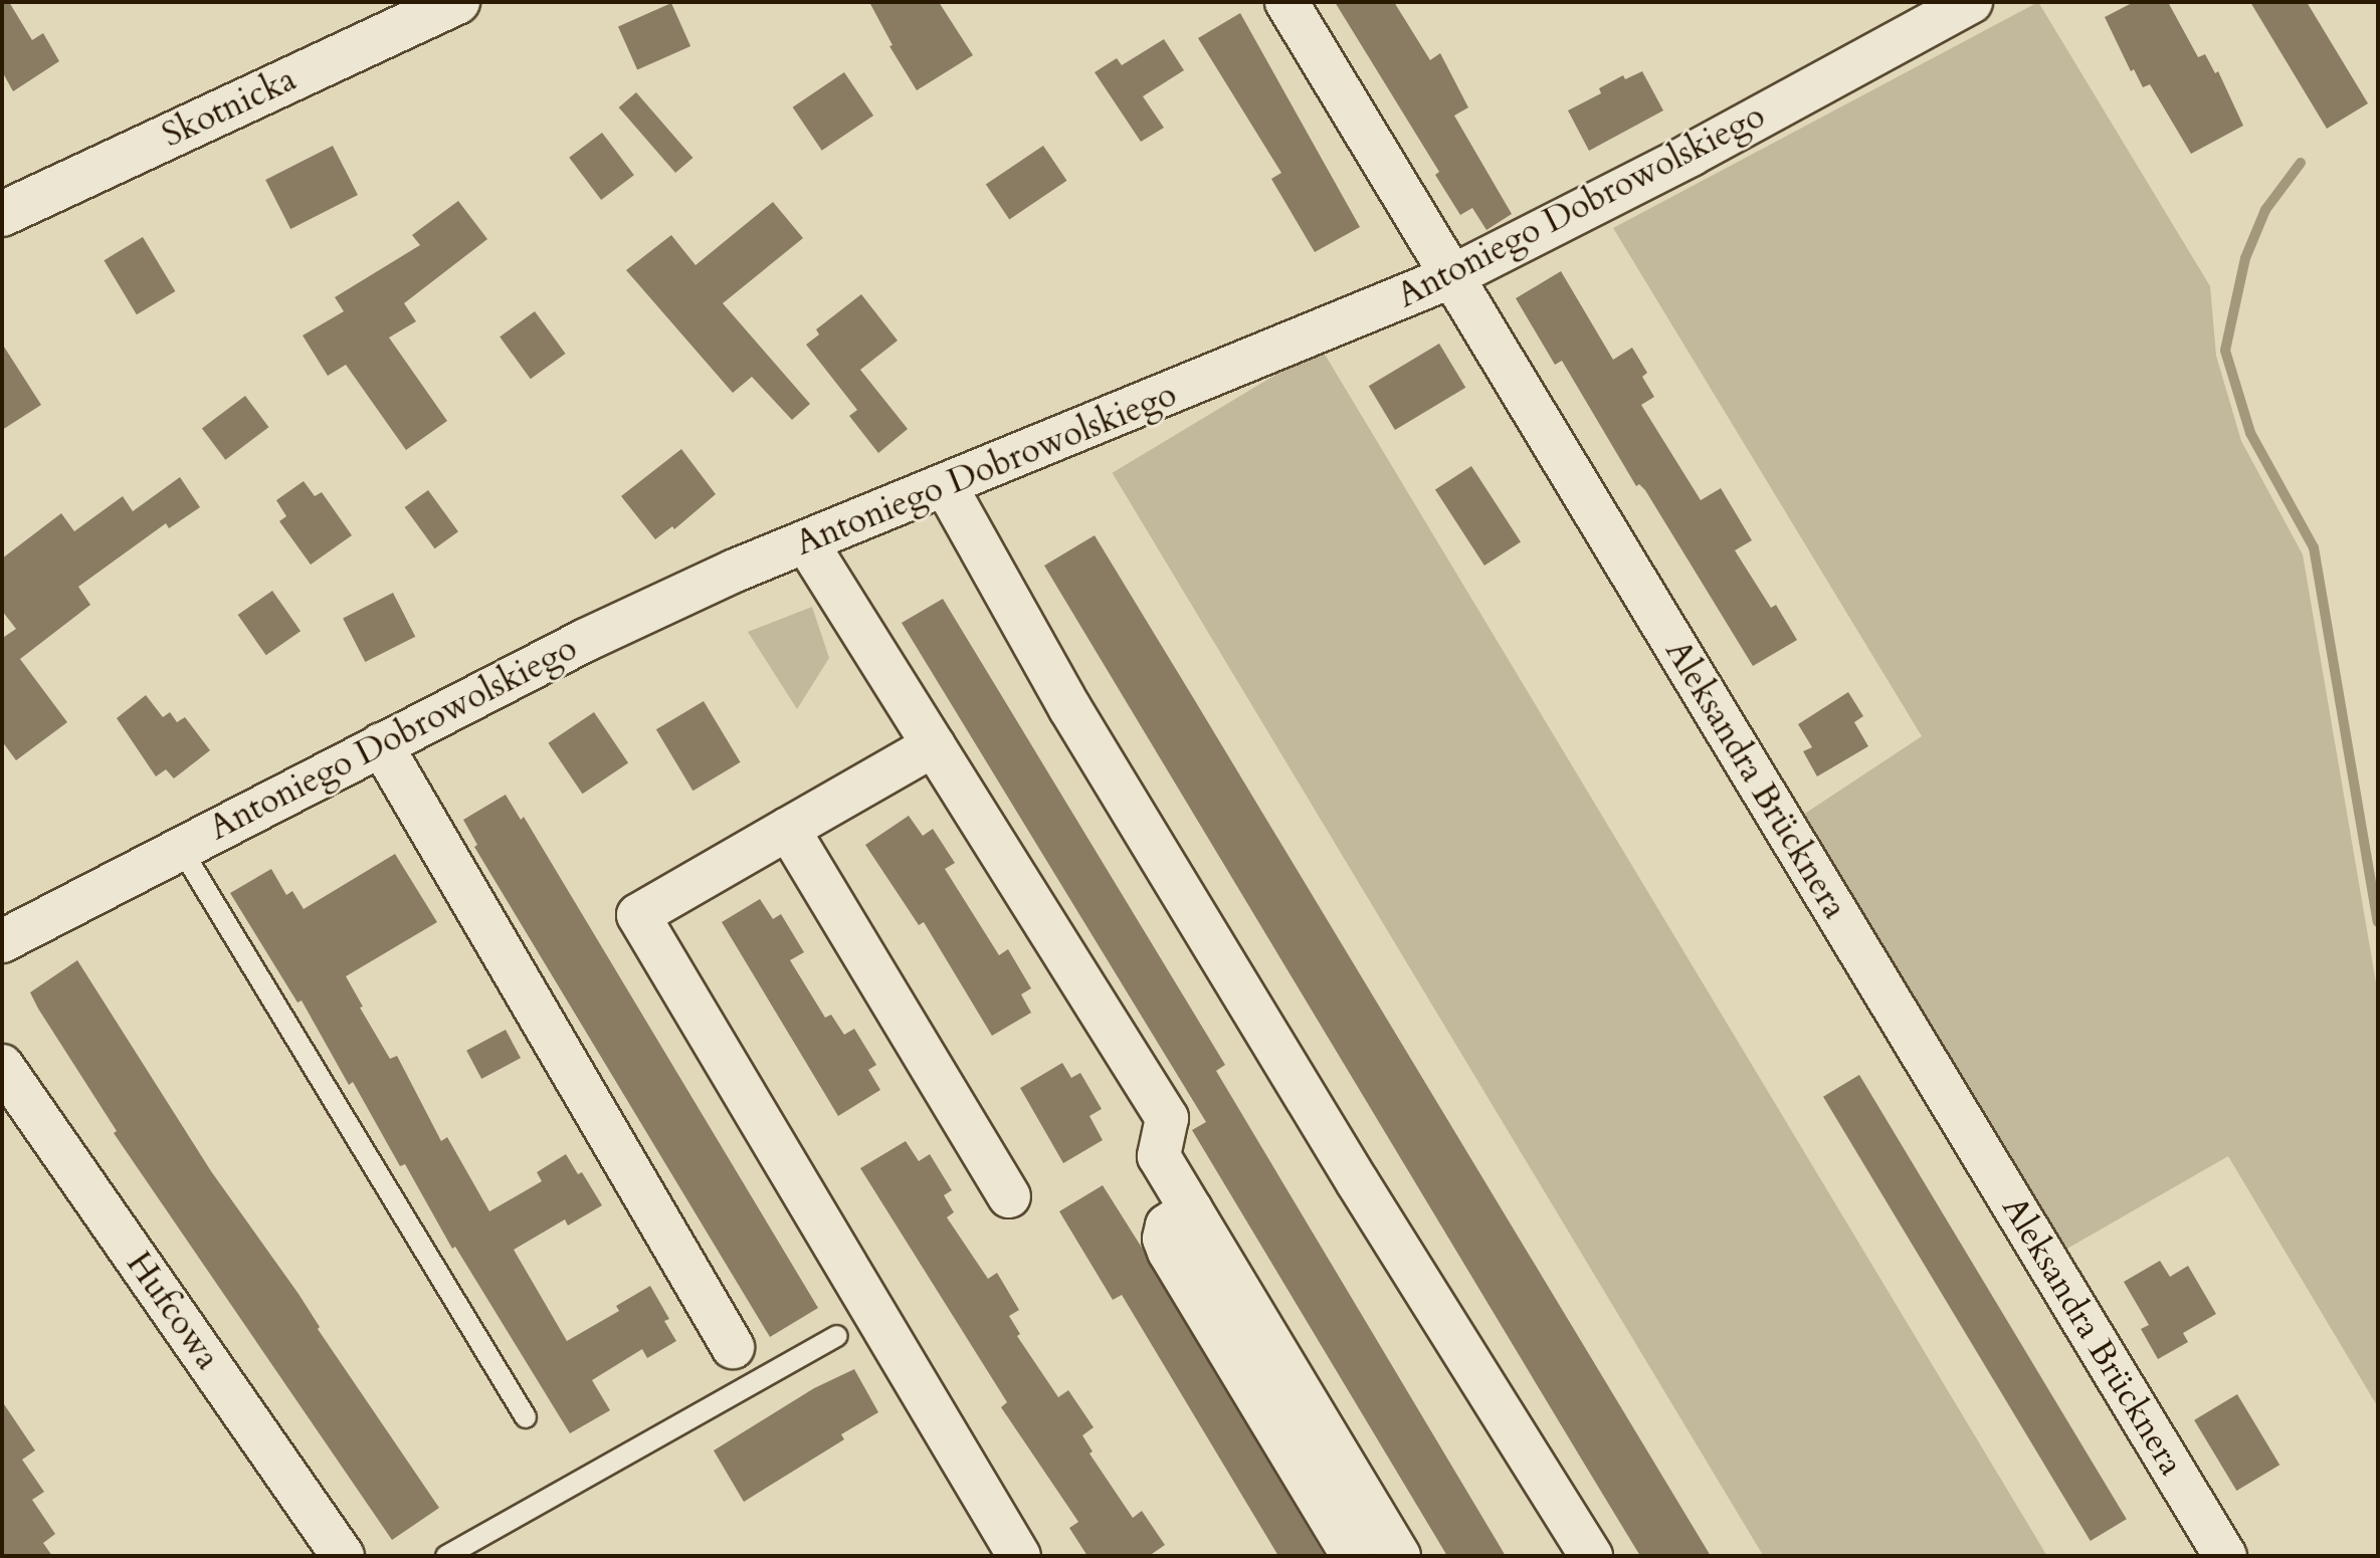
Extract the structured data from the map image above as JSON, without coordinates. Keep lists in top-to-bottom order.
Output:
{
  "streets": {
    "street": [
      "Skotnicka",
      "Antoniego Dobrowolskiego",
      "Aleksandra Brücknera",
      "Hufcowa"
    ]
  },
  "crossings": [
    ["Antoniego Dobrowolskiego", "Aleksandra Brücknera"]
  ]
}
